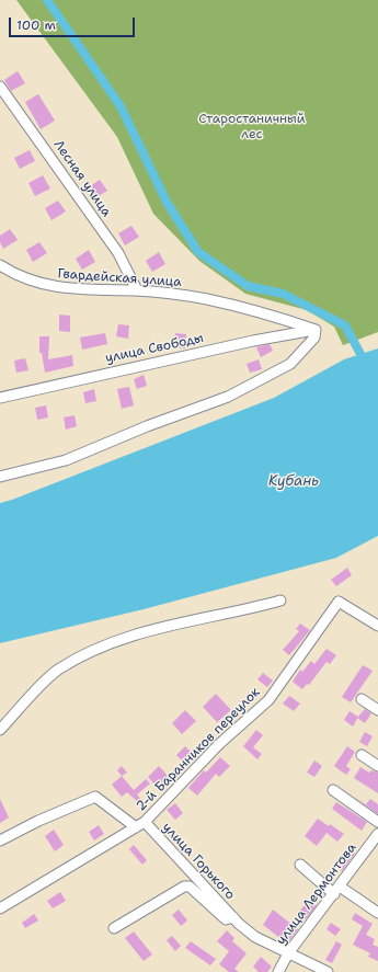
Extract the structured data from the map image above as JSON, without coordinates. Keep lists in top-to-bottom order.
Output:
{
  "streets": {
    "street": [
      "Лесная улица",
      "Гвардейская улица",
      "улица Свободы",
      "2-й Баранников переулок",
      "улица Горького",
      "улица Лермонтова"
    ]
  },
  "crossings": [
    ["Лесная улица", "Гвардейская улица"],
    ["Гвардейская улица", "улица Свободы"],
    ["2-й Баранников переулок", "улица Горького"],
    ["улица Горького", "улица Лермонтова"]
  ],
  "water": ["Кубань"],
  "parks": ["Старостаничный лес"],
  "scale_bar": "100 m"
}
